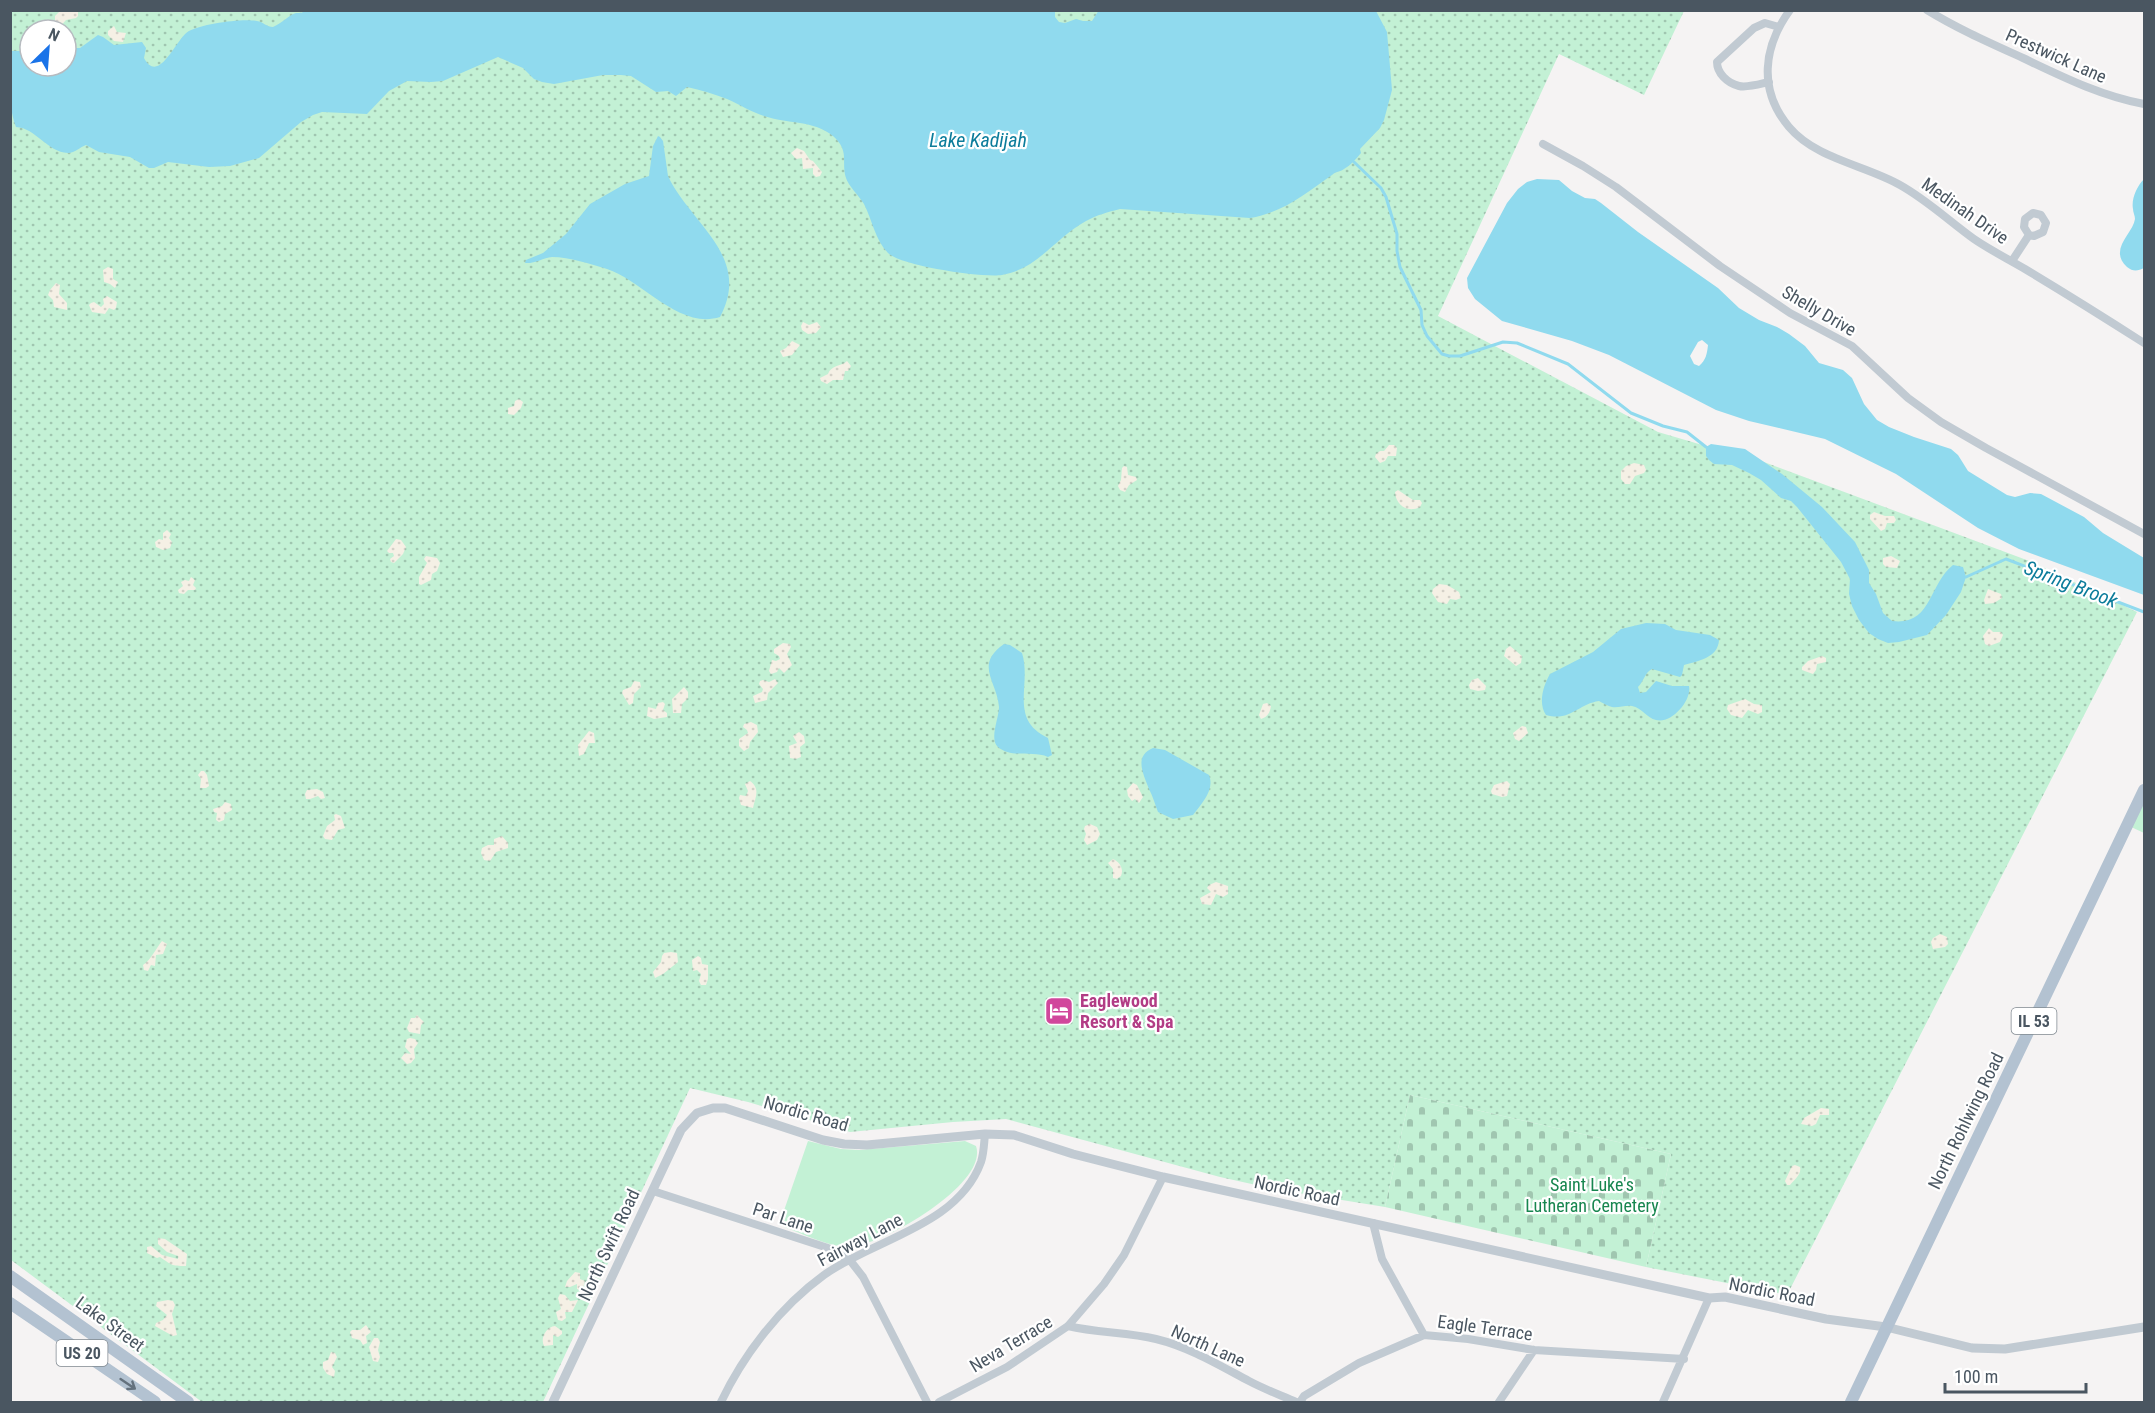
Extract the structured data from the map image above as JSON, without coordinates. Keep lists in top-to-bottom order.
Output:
{
  "streets": {
    "main road": [
      "IL 53",
      "North Rohlwing Road",
      "Lake Street",
      "US 20"
    ],
    "street": [
      "Prestwick Lane",
      "Medinah Drive",
      "Shelly Drive",
      "Nordic Road",
      "Par Lane",
      "Fairway Lane",
      "North Swift Road",
      "Eagle Terrace",
      "Neva Terrace",
      "North Lane"
    ]
  },
  "crossings": [
    ["Nordic Road", "North Rohlwing Road"],
    ["Nordic Road", "Fairway Lane"],
    ["Nordic Road", "North Swift Road"],
    ["Nordic Road", "Neva Terrace"],
    ["Par Lane", "Fairway Lane"],
    ["Par Lane", "North Swift Road"],
    ["Neva Terrace", "North Lane"]
  ],
  "water": ["Lake Kadijah", "Spring Brook"],
  "parks": ["Saint Luke's Lutheran Cemetery"],
  "places": {
    "hotel": ["Eaglewood Resort & Spa"]
  },
  "scale_bar": "100 m",
  "north": "top right"
}
